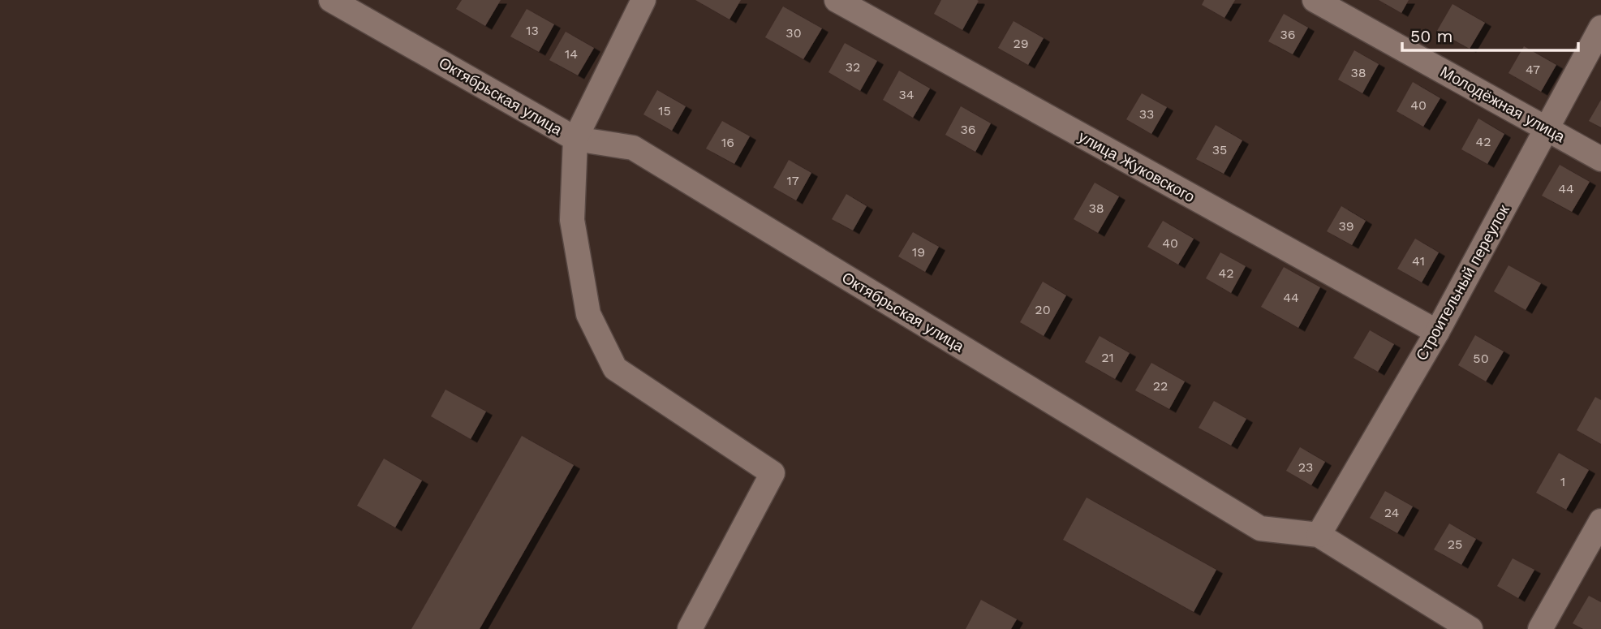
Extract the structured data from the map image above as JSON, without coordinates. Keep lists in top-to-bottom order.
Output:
{
  "streets": {
    "street": [
      "Октябрьская улица",
      "Молодёжная улица",
      "улица Жуковского",
      "Строительный переулок"
    ]
  },
  "crossings": [
    ["Октябрьская улица", "Строительный переулок"],
    ["Молодёжная улица", "Строительный переулок"],
    ["улица Жуковского", "Строительный переулок"]
  ],
  "house_numbers": [
    "13",
    "30",
    "36",
    "29",
    "14",
    "32",
    "47",
    "38",
    "34",
    "40",
    "15",
    "33",
    "36",
    "42",
    "16",
    "35",
    "17",
    "44",
    "38",
    "39",
    "40",
    "19",
    "41",
    "42",
    "44",
    "20",
    "21",
    "50",
    "22",
    "23",
    "1",
    "24",
    "25"
  ],
  "scale_bar": "50 m"
}
